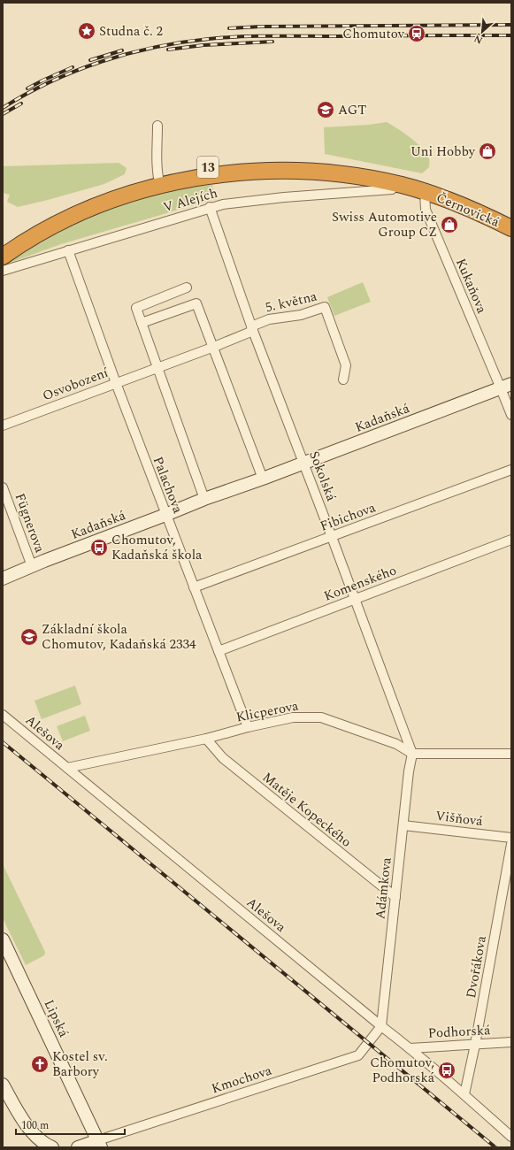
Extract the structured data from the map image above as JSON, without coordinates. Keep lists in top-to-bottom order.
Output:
{
  "streets": {
    "highway": ["13", "Černovická"],
    "street": [
      "V Alejích",
      "Kukaňova",
      "5. května",
      "Osvobození",
      "Kadaňská",
      "Sokolská",
      "Palachova",
      "Fibichova",
      "Fügnerova",
      "Komenského",
      "Klicperova",
      "Alešova",
      "Matěje Kopeckého",
      "Višňová",
      "Adámkova",
      "Dvořákova",
      "Lipská",
      "Podhorská",
      "Kmochova"
    ]
  },
  "crossings": [
    ["13", "Černovická"],
    ["13", "Kukaňova"],
    ["V Alejích", "Sokolská"],
    ["V Alejích", "Palachova"],
    ["Černovická", "Kukaňova"],
    ["Kukaňova", "Kadaňská"],
    ["5. května", "Osvobození"],
    ["5. května", "Sokolská"],
    ["Osvobození", "Sokolská"],
    ["Osvobození", "Palachova"],
    ["Kadaňská", "Sokolská"],
    ["Kadaňská", "Palachova"],
    ["Kadaňská", "Fügnerova"],
    ["Sokolská", "Fibichova"],
    ["Sokolská", "Komenského"],
    ["Sokolská", "Klicperova"],
    ["Sokolská", "Adámkova"],
    ["Palachova", "Fibichova"],
    ["Palachova", "Komenského"],
    ["Palachova", "Klicperova"],
    ["Klicperova", "Alešova"],
    ["Klicperova", "Matěje Kopeckého"],
    ["Klicperova", "Adámkova"],
    ["Alešova", "Adámkova"],
    ["Alešova", "Dvořákova"],
    ["Alešova", "Podhorská"],
    ["Alešova", "Kmochova"],
    ["Matěje Kopeckého", "Adámkova"],
    ["Višňová", "Adámkova"],
    ["Adámkova", "Kmochova"],
    ["Dvořákova", "Podhorská"],
    ["Lipská", "Kmochova"]
  ],
  "places": {
    "place": ["Studna č. 2"],
    "station": ["Chomutov"],
    "school or university": ["AGT", "Základní škola Chomutov, Kadaňská 2334"],
    "shop": ["Uni Hobby", "Swiss Automotive Group CZ"],
    "bus stop": ["Chomutov, Kadaňská škola", "Chomutov, Podhorská"],
    "church": ["Kostel sv. Barbory"]
  },
  "scale_bar": "100 m",
  "north": "bottom left"
}
